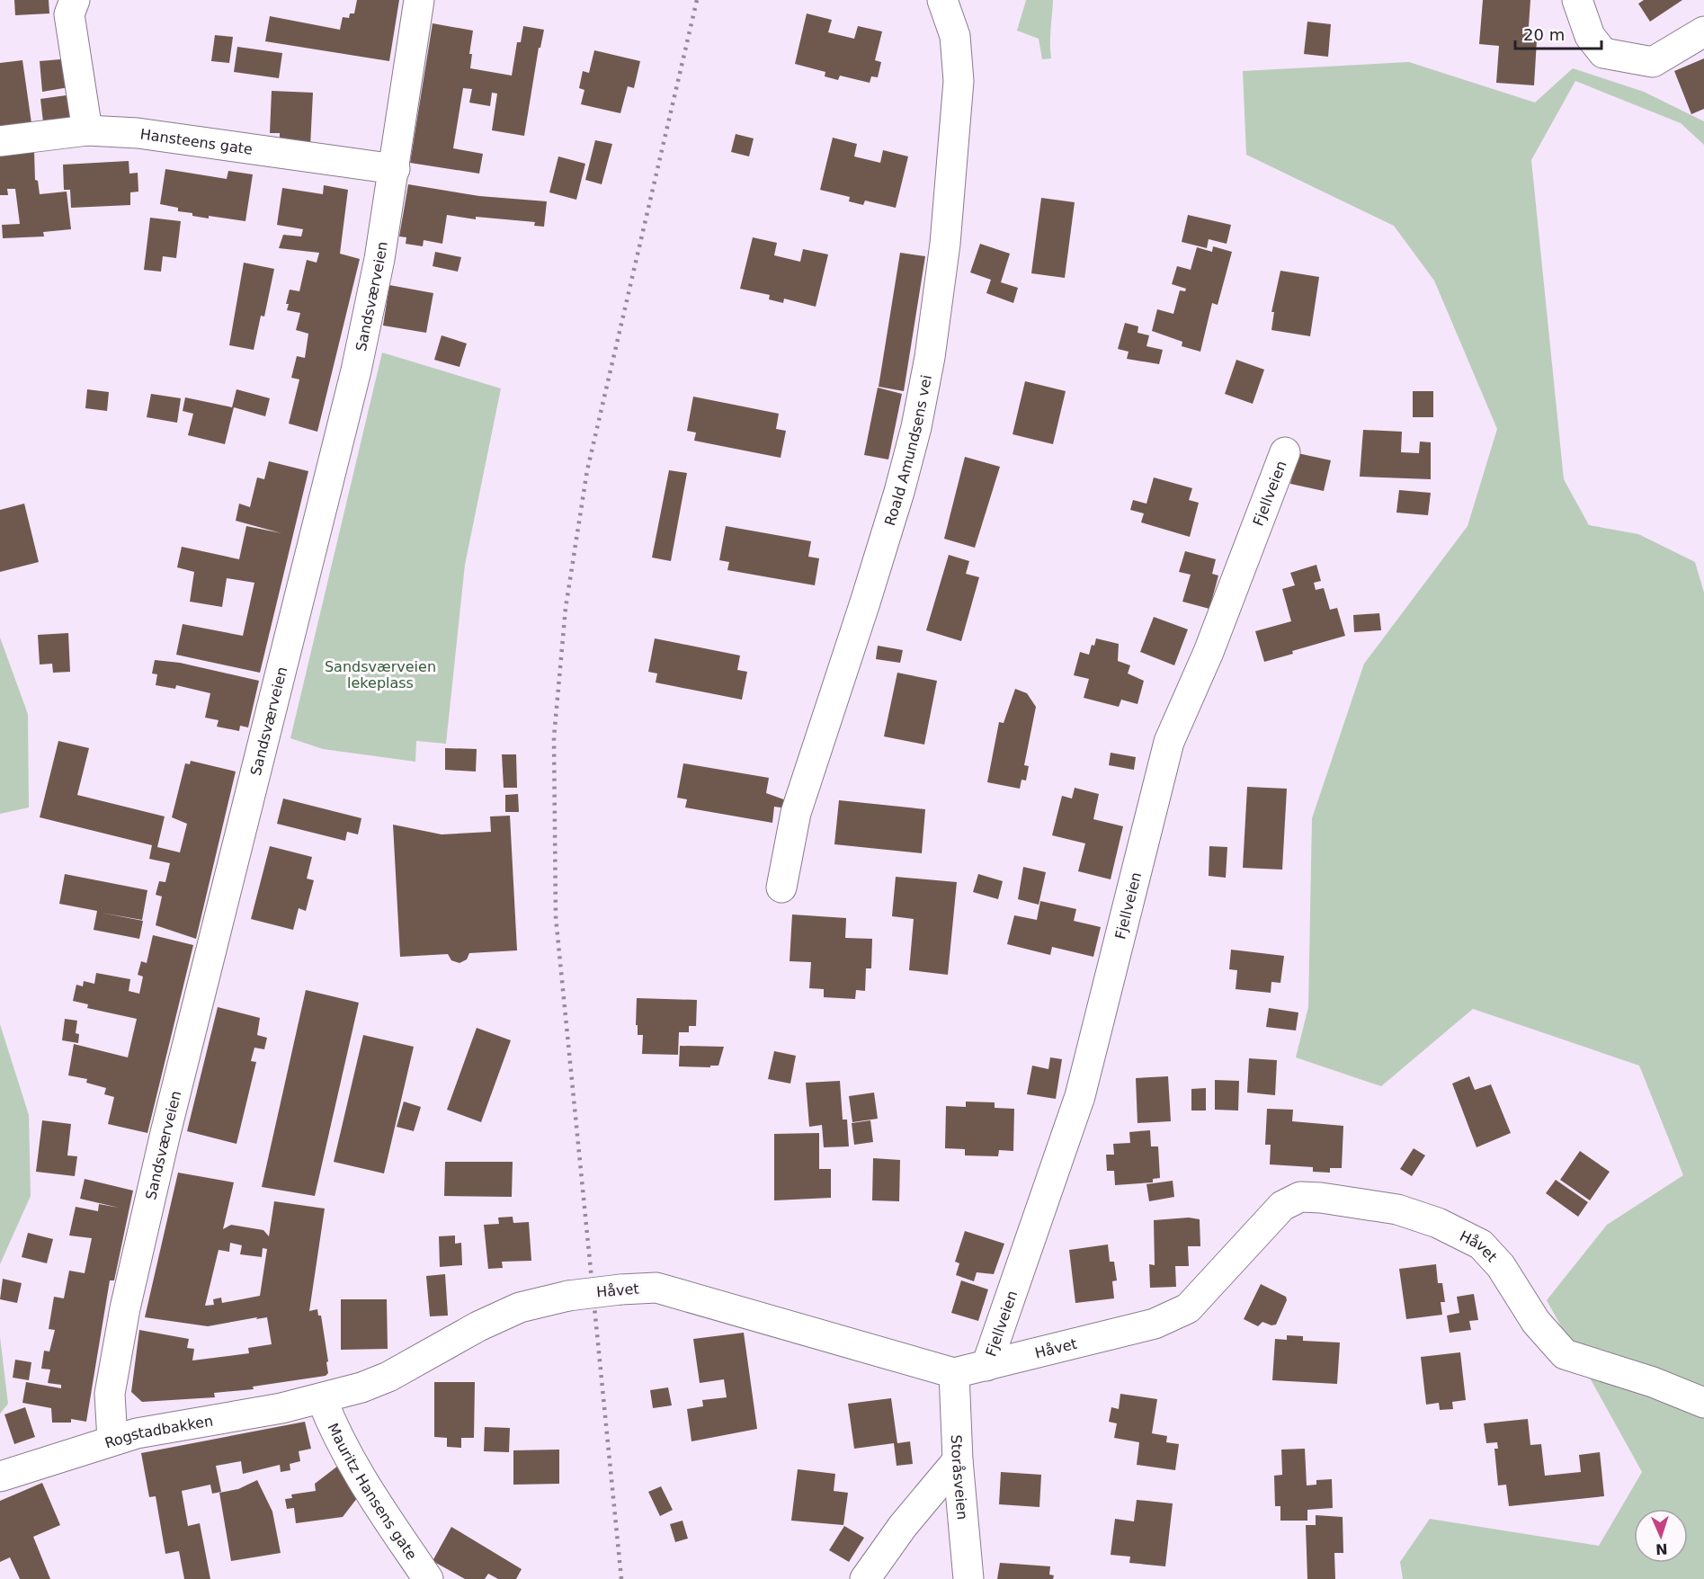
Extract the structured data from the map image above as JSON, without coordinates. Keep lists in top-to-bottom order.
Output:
{
  "streets": {
    "street": [
      "Hansteens gate",
      "Sandsværveien",
      "Roald Amundsens vei",
      "Fjellveien",
      "Håvet",
      "Rogstadbakken",
      "Storåsveien",
      "Mauritz Hansens gate"
    ]
  },
  "crossings": [
    ["Hansteens gate", "Sandsværveien"],
    ["Sandsværveien", "Rogstadbakken"],
    ["Fjellveien", "Håvet"],
    ["Håvet", "Rogstadbakken"],
    ["Håvet", "Storåsveien"],
    ["Håvet", "Mauritz Hansens gate"],
    ["Rogstadbakken", "Mauritz Hansens gate"]
  ],
  "parks": ["Sandsværveien lekeplass"],
  "scale_bar": "20 m",
  "north": "bottom"
}
